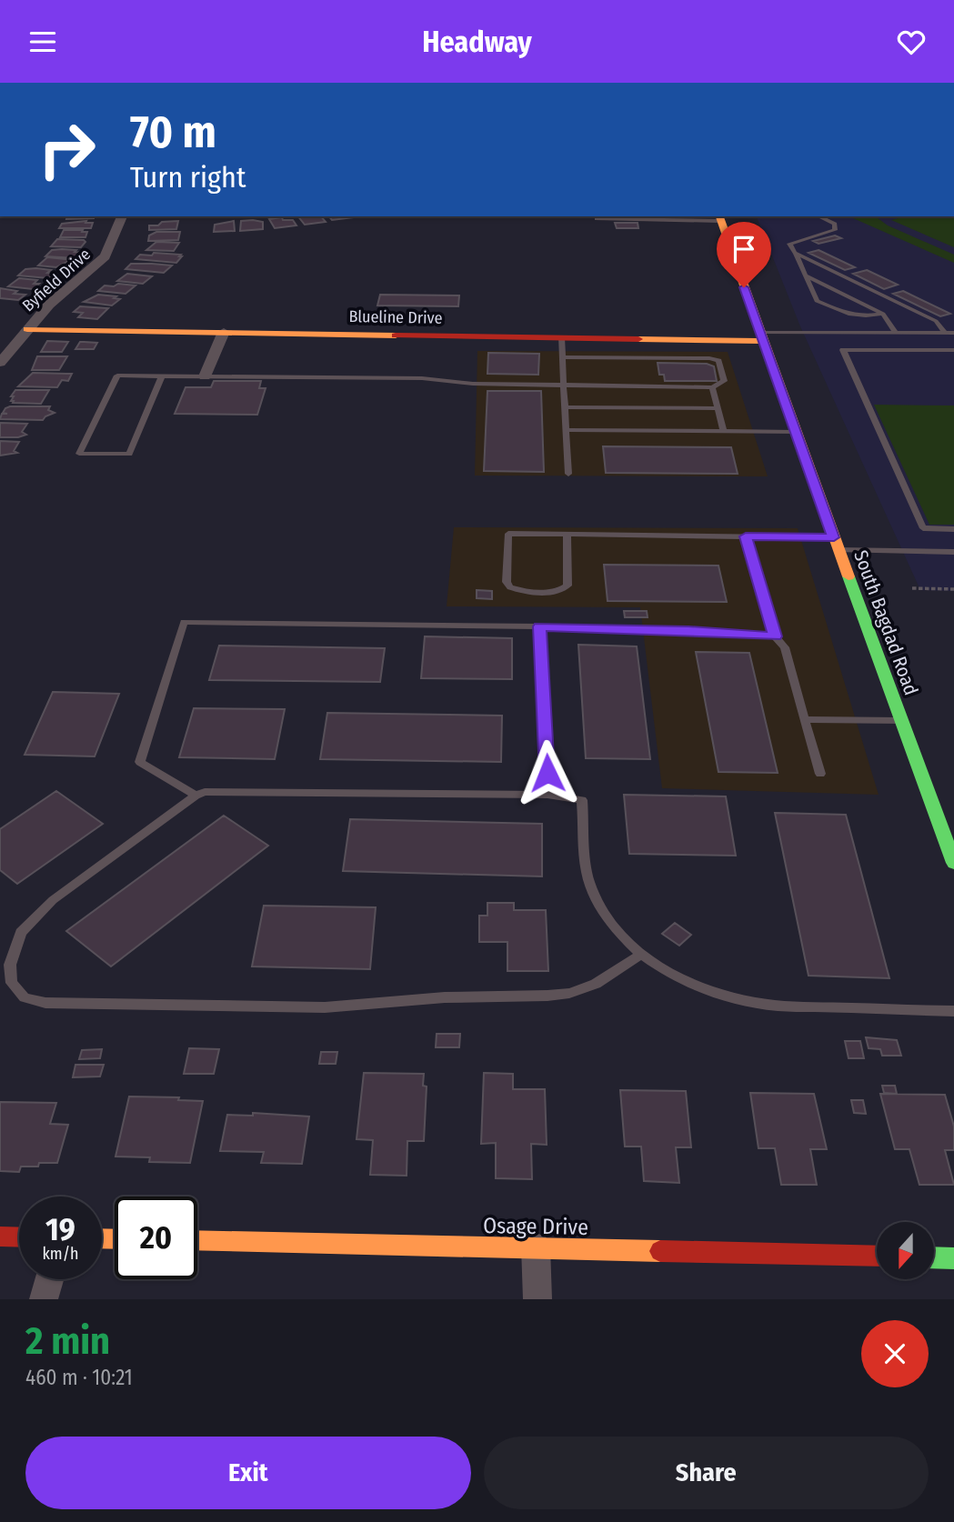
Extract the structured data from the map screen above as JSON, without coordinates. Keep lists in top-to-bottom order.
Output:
{
  "streets": {
    "street": [
      "Byfield Drive",
      "Blueline Drive",
      "South Bagdad Road",
      "Osage Drive"
    ]
  },
  "crossings": [
    ["Byfield Drive", "Blueline Drive"],
    ["Blueline Drive", "South Bagdad Road"]
  ],
  "north": "bottom",
  "page": {
    "header": "Headway",
    "turn": ["70 m", "Turn right"],
    "speed": "19 km/h",
    "limit": "20",
    "heading": ["2 min", "460 m · 10:21"],
    "buttons": ["Exit", "Share"]
  }
}
